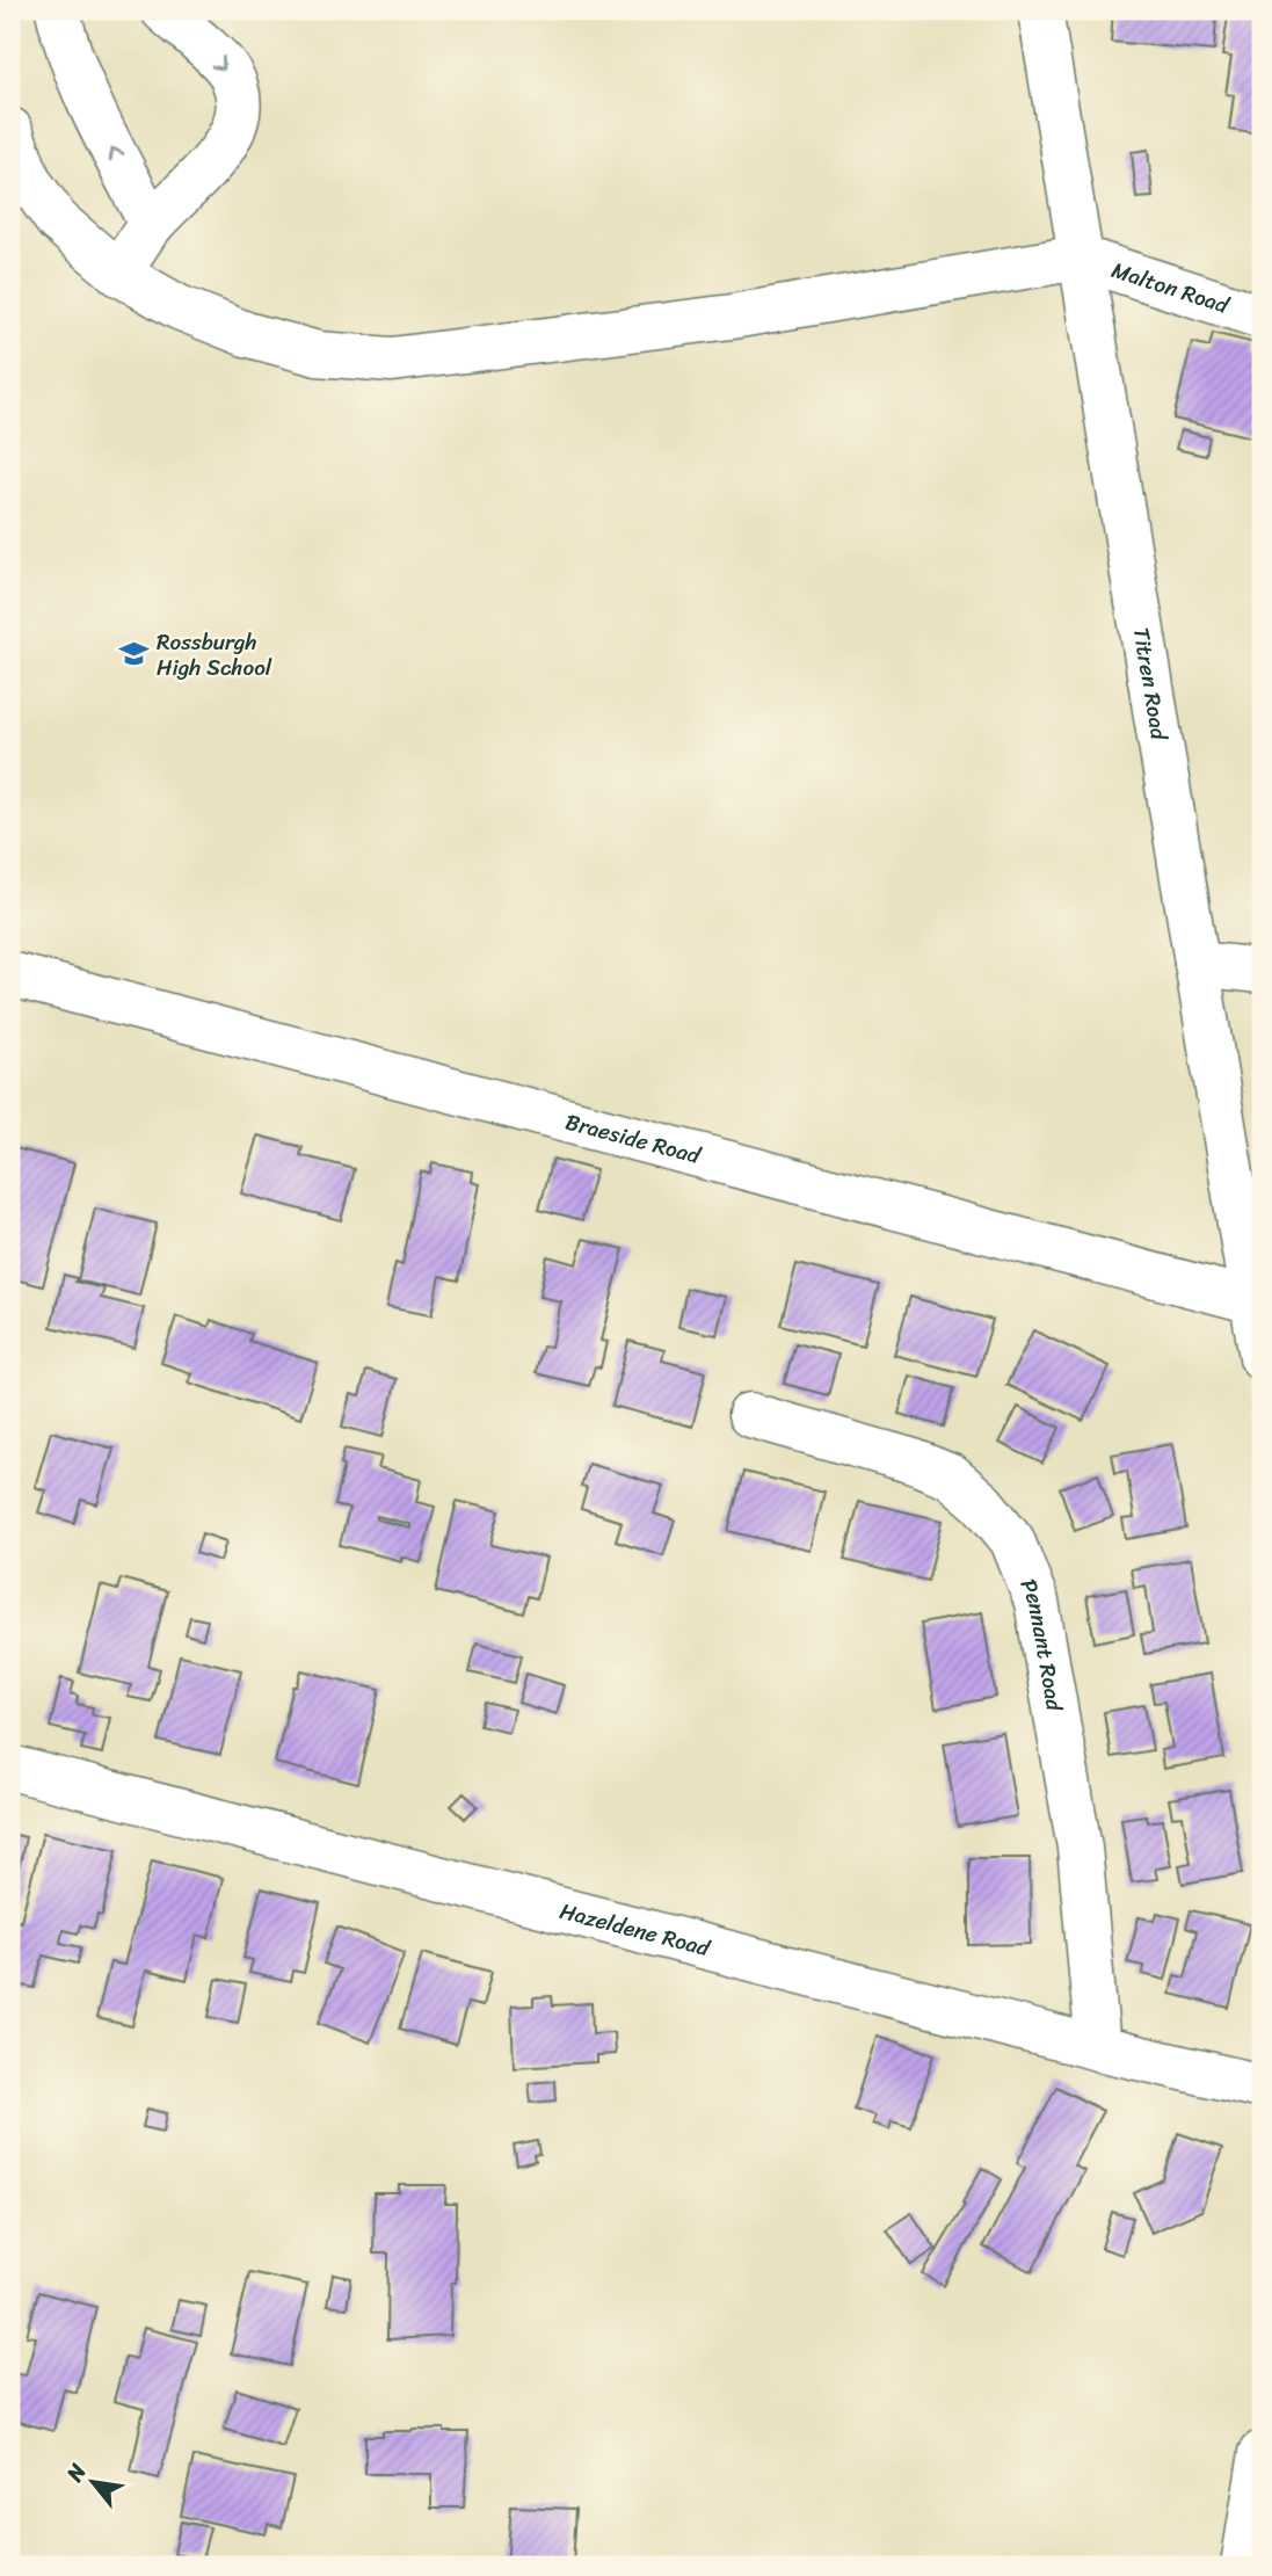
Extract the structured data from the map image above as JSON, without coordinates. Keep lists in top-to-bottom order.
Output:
{
  "streets": {
    "street": [
      "Malton Road",
      "Titren Road",
      "Braeside Road",
      "Pennant Road",
      "Hazeldene Road"
    ]
  },
  "crossings": [
    ["Malton Road", "Titren Road"],
    ["Titren Road", "Braeside Road"],
    ["Pennant Road", "Hazeldene Road"]
  ],
  "places": {
    "school or university": ["Rossburgh High School"]
  },
  "north": "top left"
}
